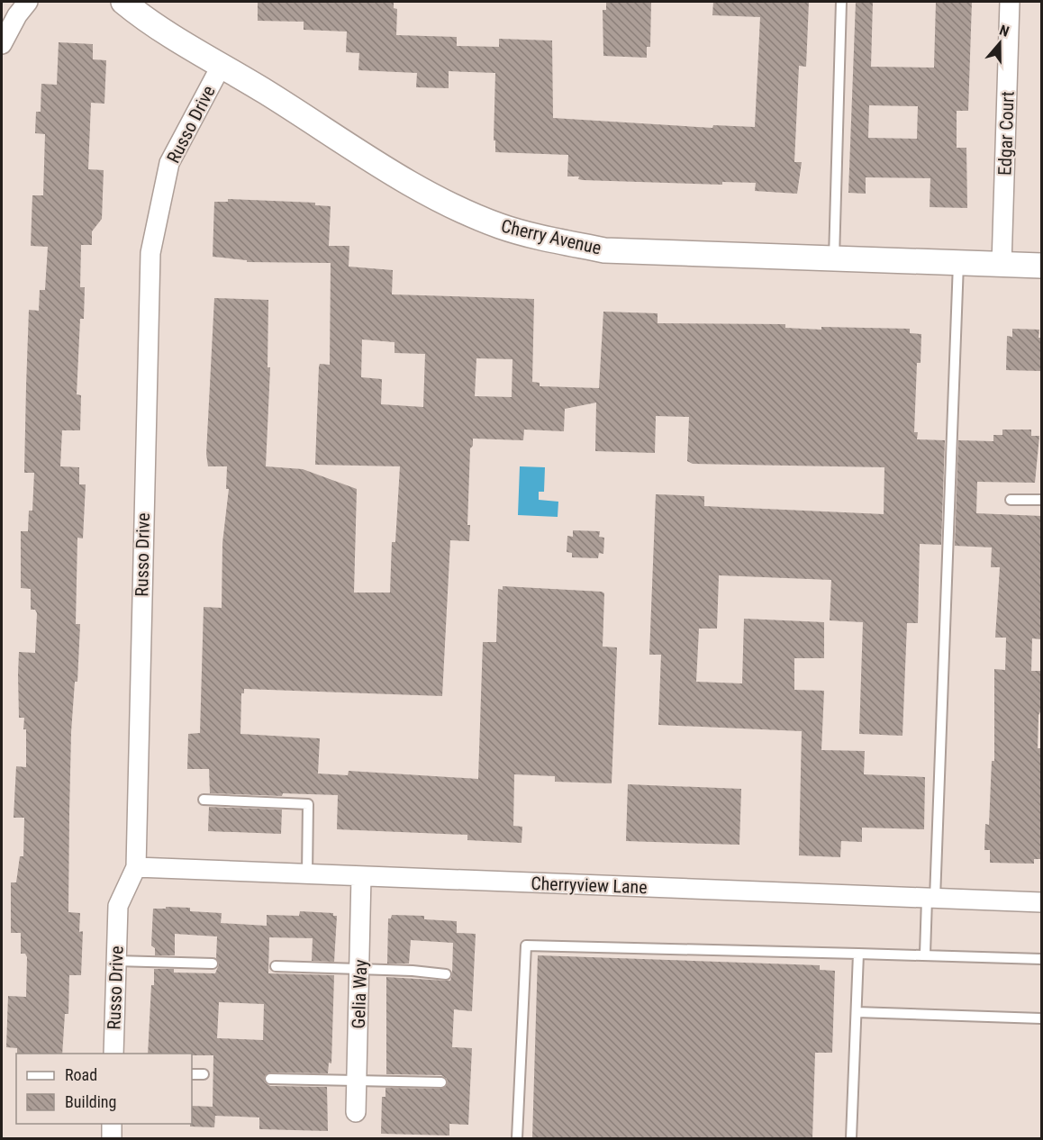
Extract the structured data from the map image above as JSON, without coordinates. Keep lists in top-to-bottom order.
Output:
{
  "streets": {
    "street": [
      "Russo Drive",
      "Edgar Court",
      "Cherry Avenue",
      "Cherryview Lane",
      "Gelia Way"
    ]
  },
  "crossings": [
    ["Russo Drive", "Cherry Avenue"],
    ["Russo Drive", "Cherryview Lane"],
    ["Edgar Court", "Cherry Avenue"],
    ["Cherryview Lane", "Gelia Way"]
  ],
  "legend": ["Road", "Building"],
  "north": "top"
}
